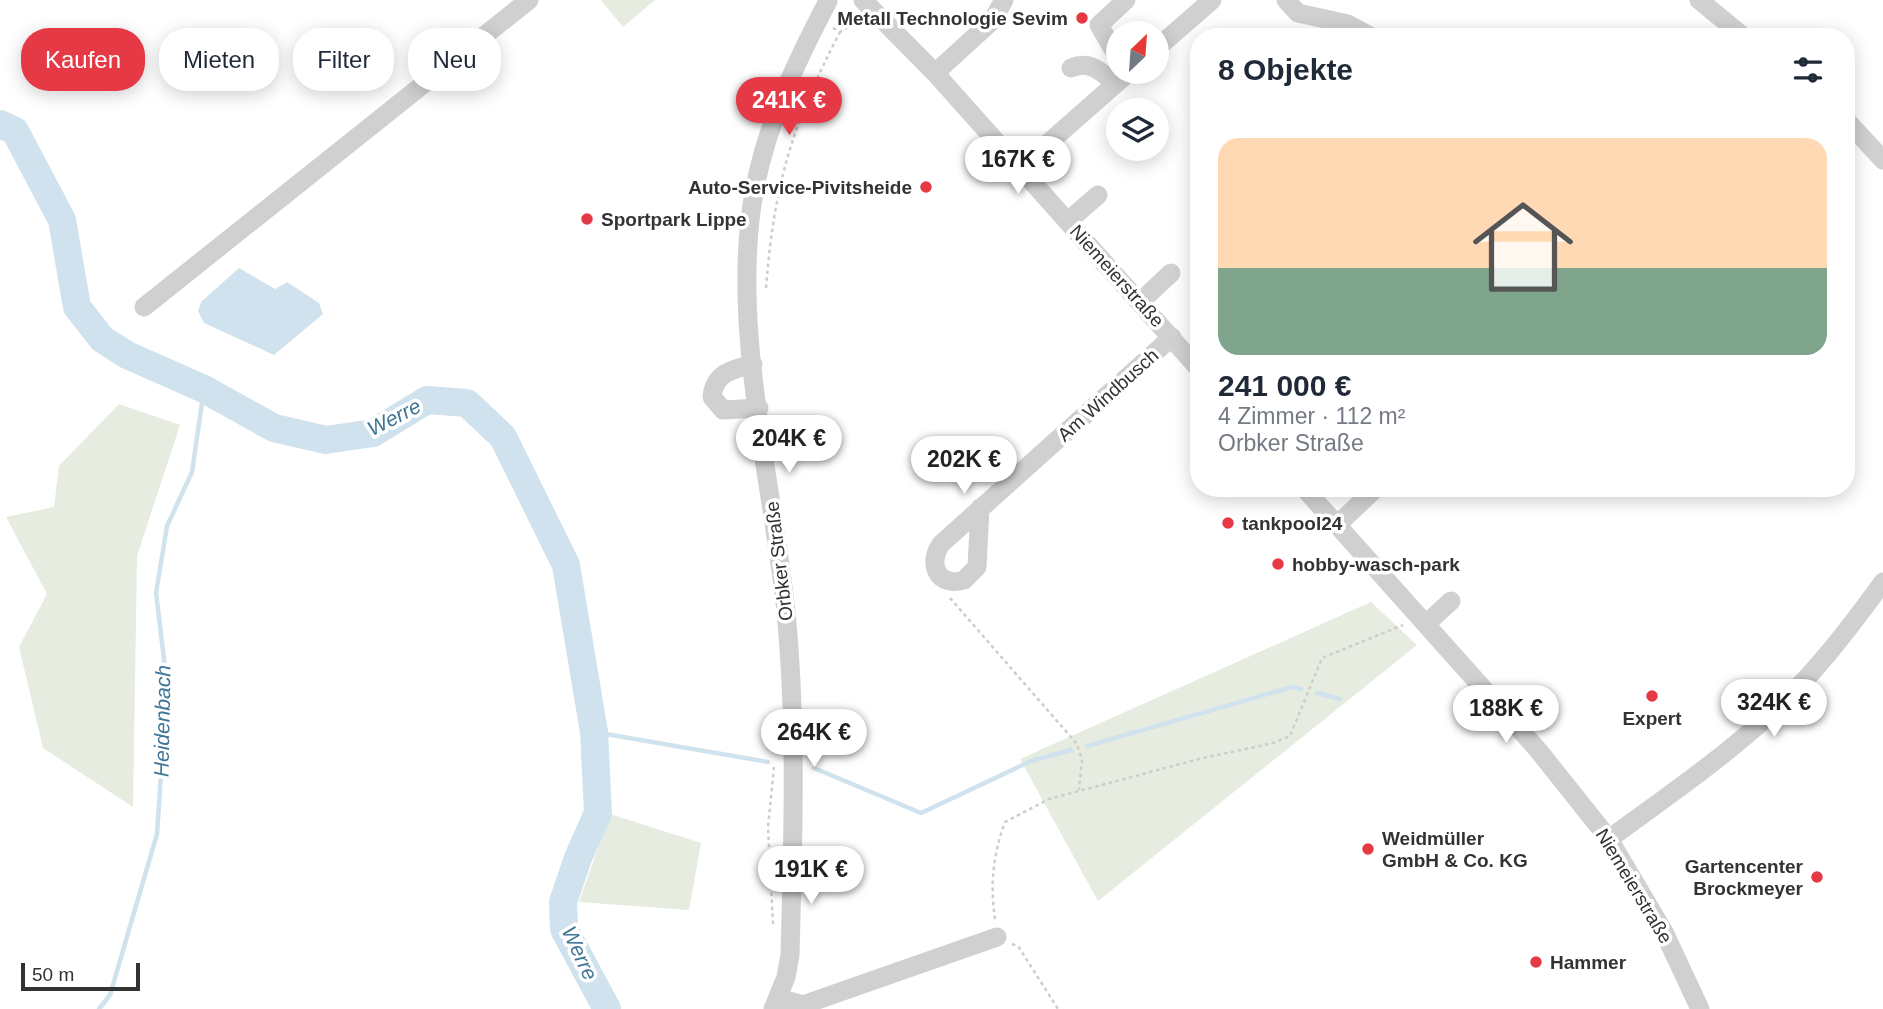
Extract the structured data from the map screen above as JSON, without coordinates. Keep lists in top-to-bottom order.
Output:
{
  "streets": {
    "street": ["Niemeierstraße", "Am Windbusch", "Orbker Straße"]
  },
  "crossings": [
    ["Niemeierstraße", "Am Windbusch"]
  ],
  "water": ["Werre", "Heidenbach"],
  "places": [
    "Metall Technologie Sevim",
    "Auto-Service-Pivitsheide",
    "Sportpark Lippe",
    "tankpool24",
    "hobby-wasch-park",
    "Expert",
    "Weidmüller GmbH & Co. KG",
    "Gartencenter Brockmeyer",
    "Hammer"
  ],
  "scale_bar": "50 m",
  "north": "top right",
  "page": {
    "chip": [
      "Kaufen",
      "Mieten",
      "Filter",
      "Neu"
    ],
    "heading": "8 Objekte",
    "price": [
      "241K €",
      "167K €",
      "204K €",
      "202K €",
      "324K €",
      "188K €",
      "264K €",
      "191K €"
    ],
    "list": [
      {
        "name": "241 000 €",
        "note": "4 Zimmer · 112 m² · Orbker Straße"
      }
    ],
    "scale": "50 m"
  }
}
